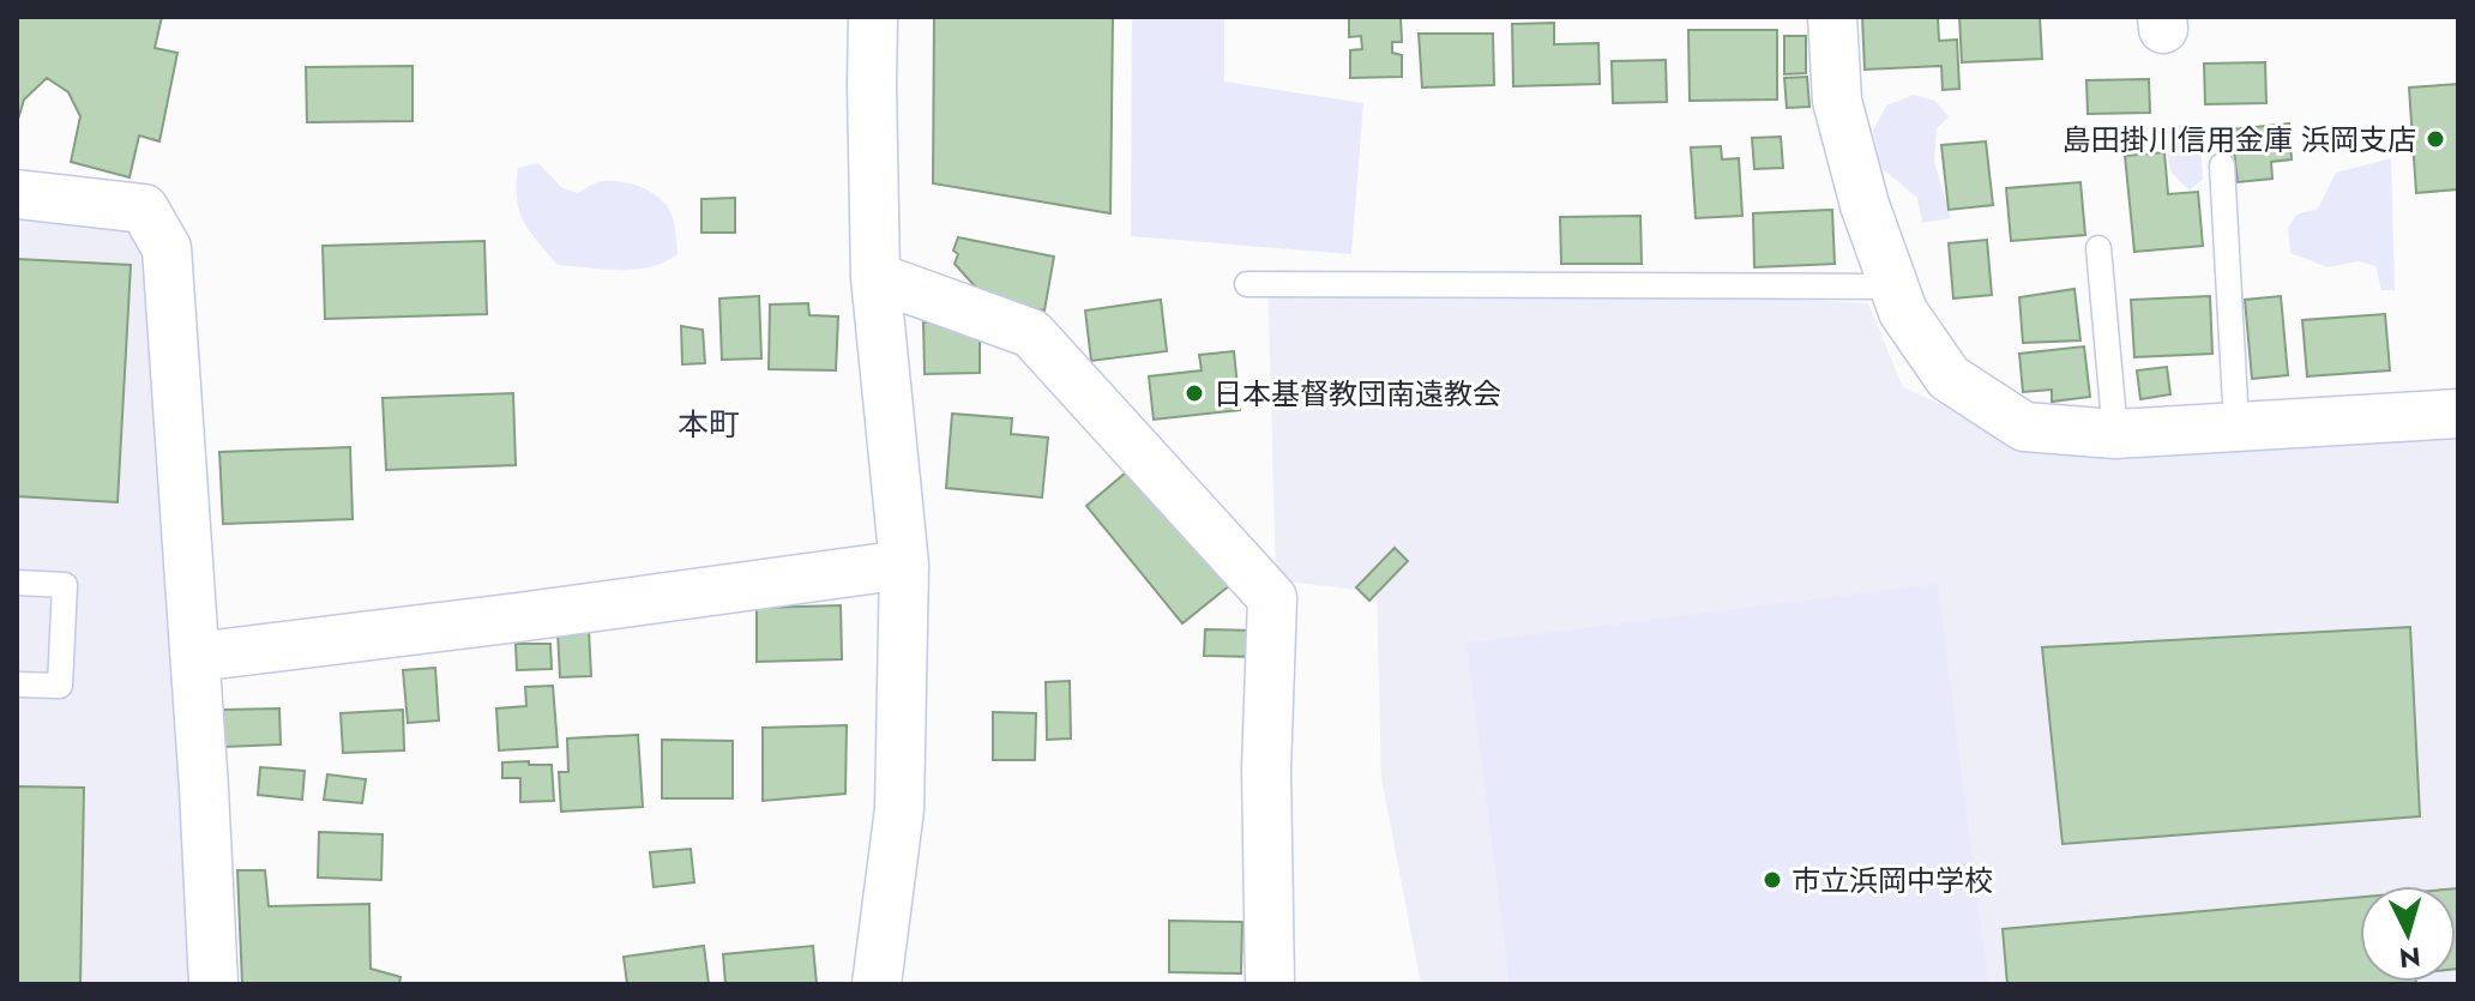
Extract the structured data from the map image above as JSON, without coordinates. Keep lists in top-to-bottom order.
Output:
{
  "districts": ["本町"],
  "places": ["島田掛川信用金庫 浜岡支店", "日本基督教団南遠教会", "市立浜岡中学校"],
  "north": "bottom"
}
